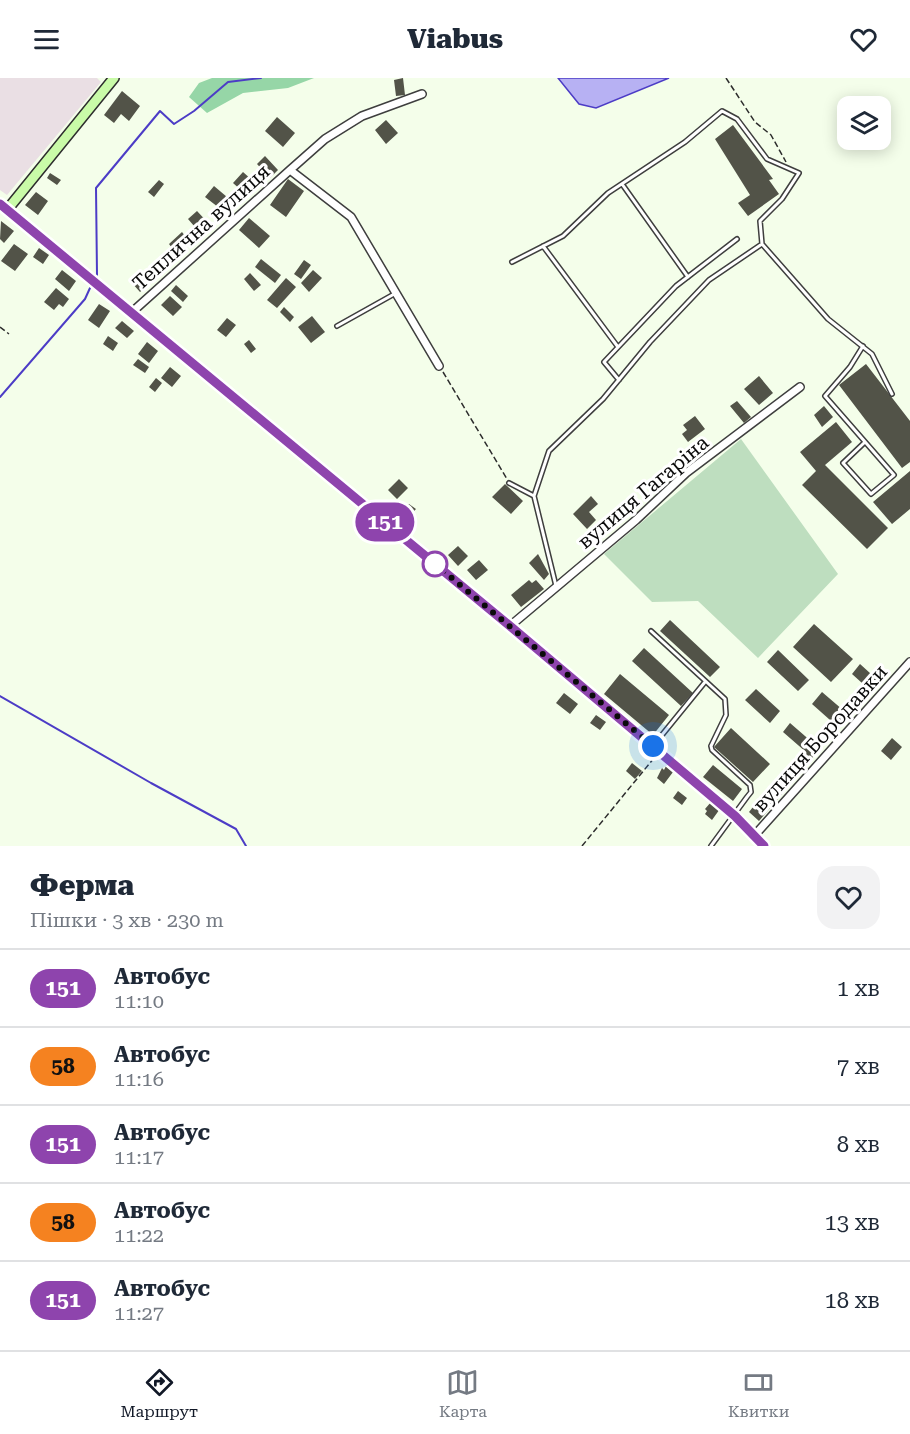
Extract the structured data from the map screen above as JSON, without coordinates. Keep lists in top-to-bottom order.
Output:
{
  "streets": {
    "street": ["Теплична вулиця", "вулиця Гагаріна", "вулиця Бородавки"]
  },
  "lines": ["bus line 151"],
  "page": {
    "header": "Viabus",
    "on_map": "151",
    "heading": ["Ферма", "Пішки · 3 хв · 230 m"],
    "list": [
      {
        "mark": "151",
        "name": "Автобус",
        "note": "11:10",
        "value": "1 хв"
      },
      {
        "mark": "58",
        "name": "Автобус",
        "note": "11:16",
        "value": "7 хв"
      },
      {
        "mark": "151",
        "name": "Автобус",
        "note": "11:17",
        "value": "8 хв"
      },
      {
        "mark": "58",
        "name": "Автобус",
        "note": "11:22",
        "value": "13 хв"
      },
      {
        "mark": "151",
        "name": "Автобус",
        "note": "11:27",
        "value": "18 хв"
      }
    ],
    "tabs": ["Маршрут", "Карта", "Квитки"]
  }
}
